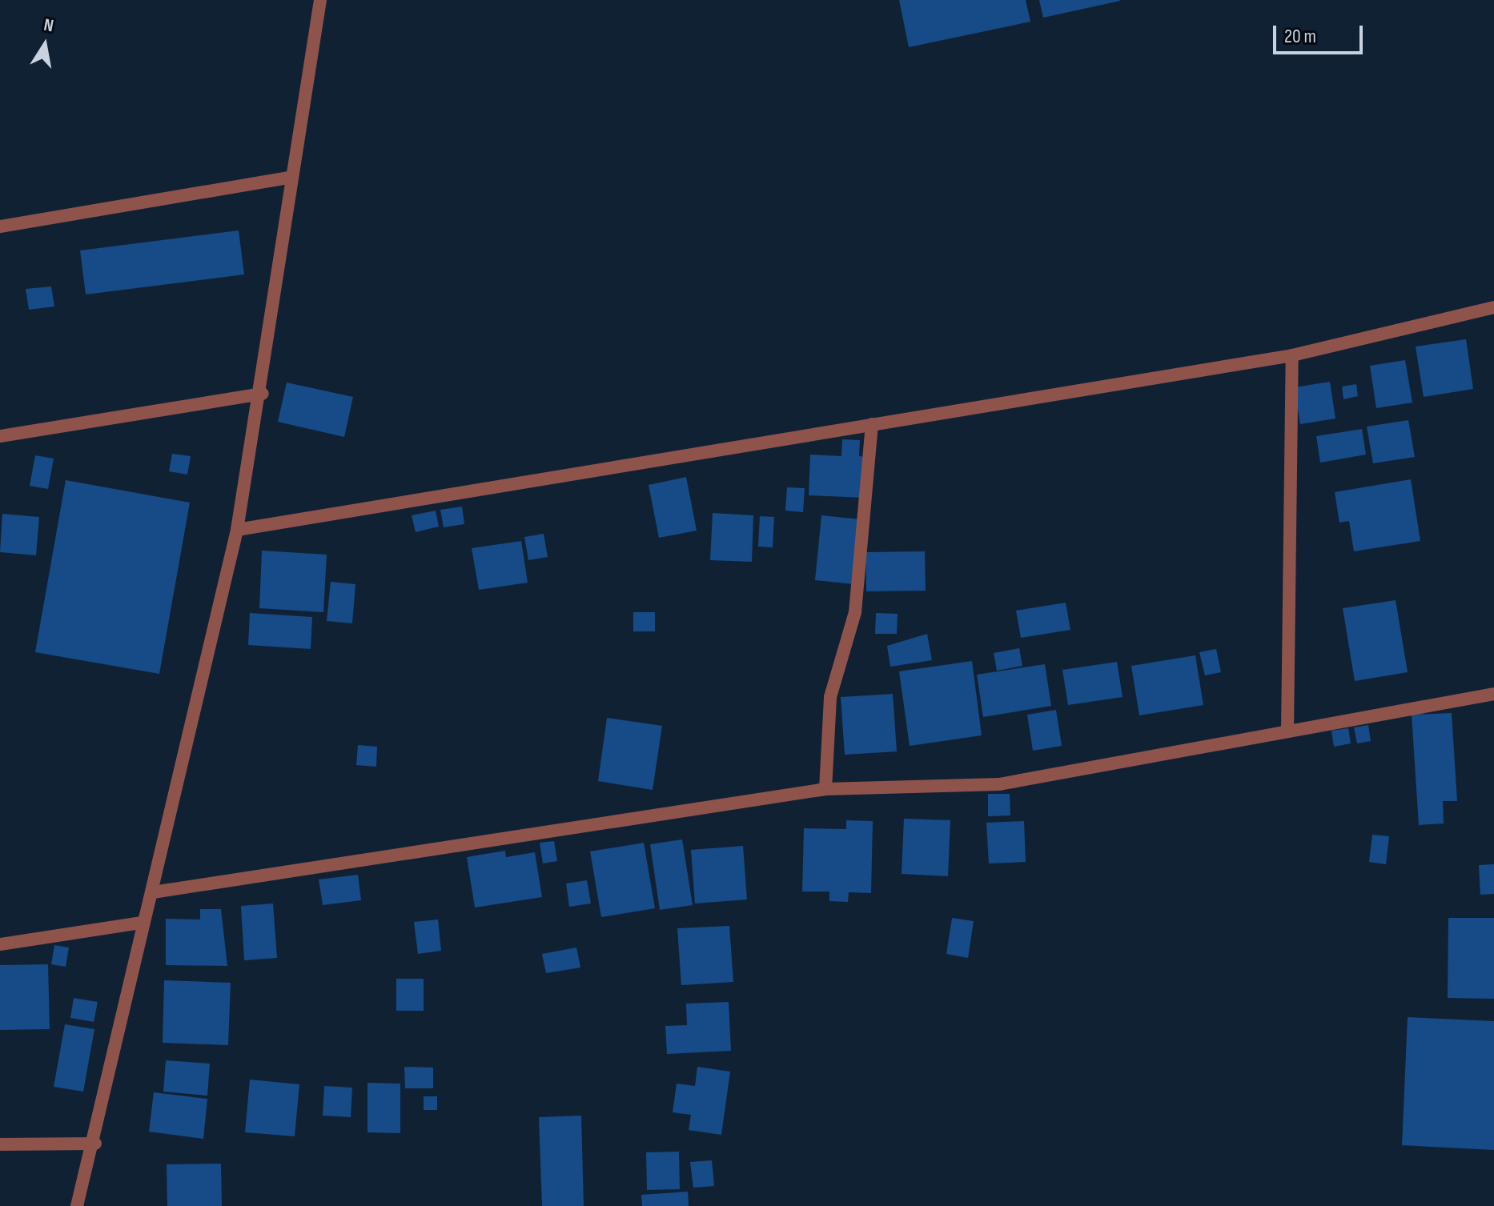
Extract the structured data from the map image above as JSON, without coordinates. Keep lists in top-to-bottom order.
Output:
{
  "scale_bar": "20 m",
  "north": "top"
}
